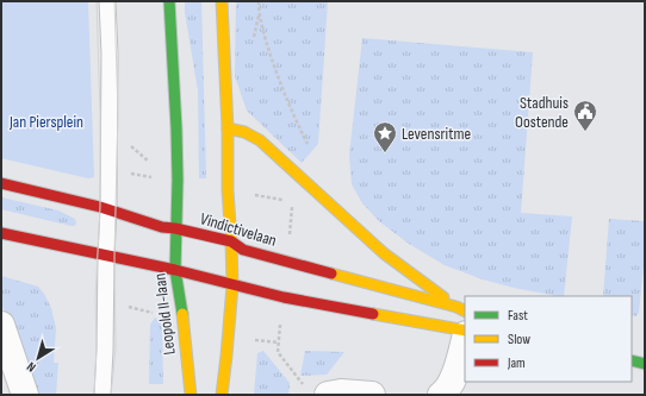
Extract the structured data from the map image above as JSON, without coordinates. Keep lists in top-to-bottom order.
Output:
{
  "streets": {
    "street": ["Vindictivelaan", "Leopold II-laan"]
  },
  "crossings": [
    ["Vindictivelaan", "Leopold II-laan"]
  ],
  "parks": ["Jan Piersplein"],
  "places": {
    "public building": ["Stadhuis Oostende"],
    "place": ["Levensritme"]
  },
  "legend": ["Fast", "Slow", "Jam"],
  "north": "bottom left"
}
